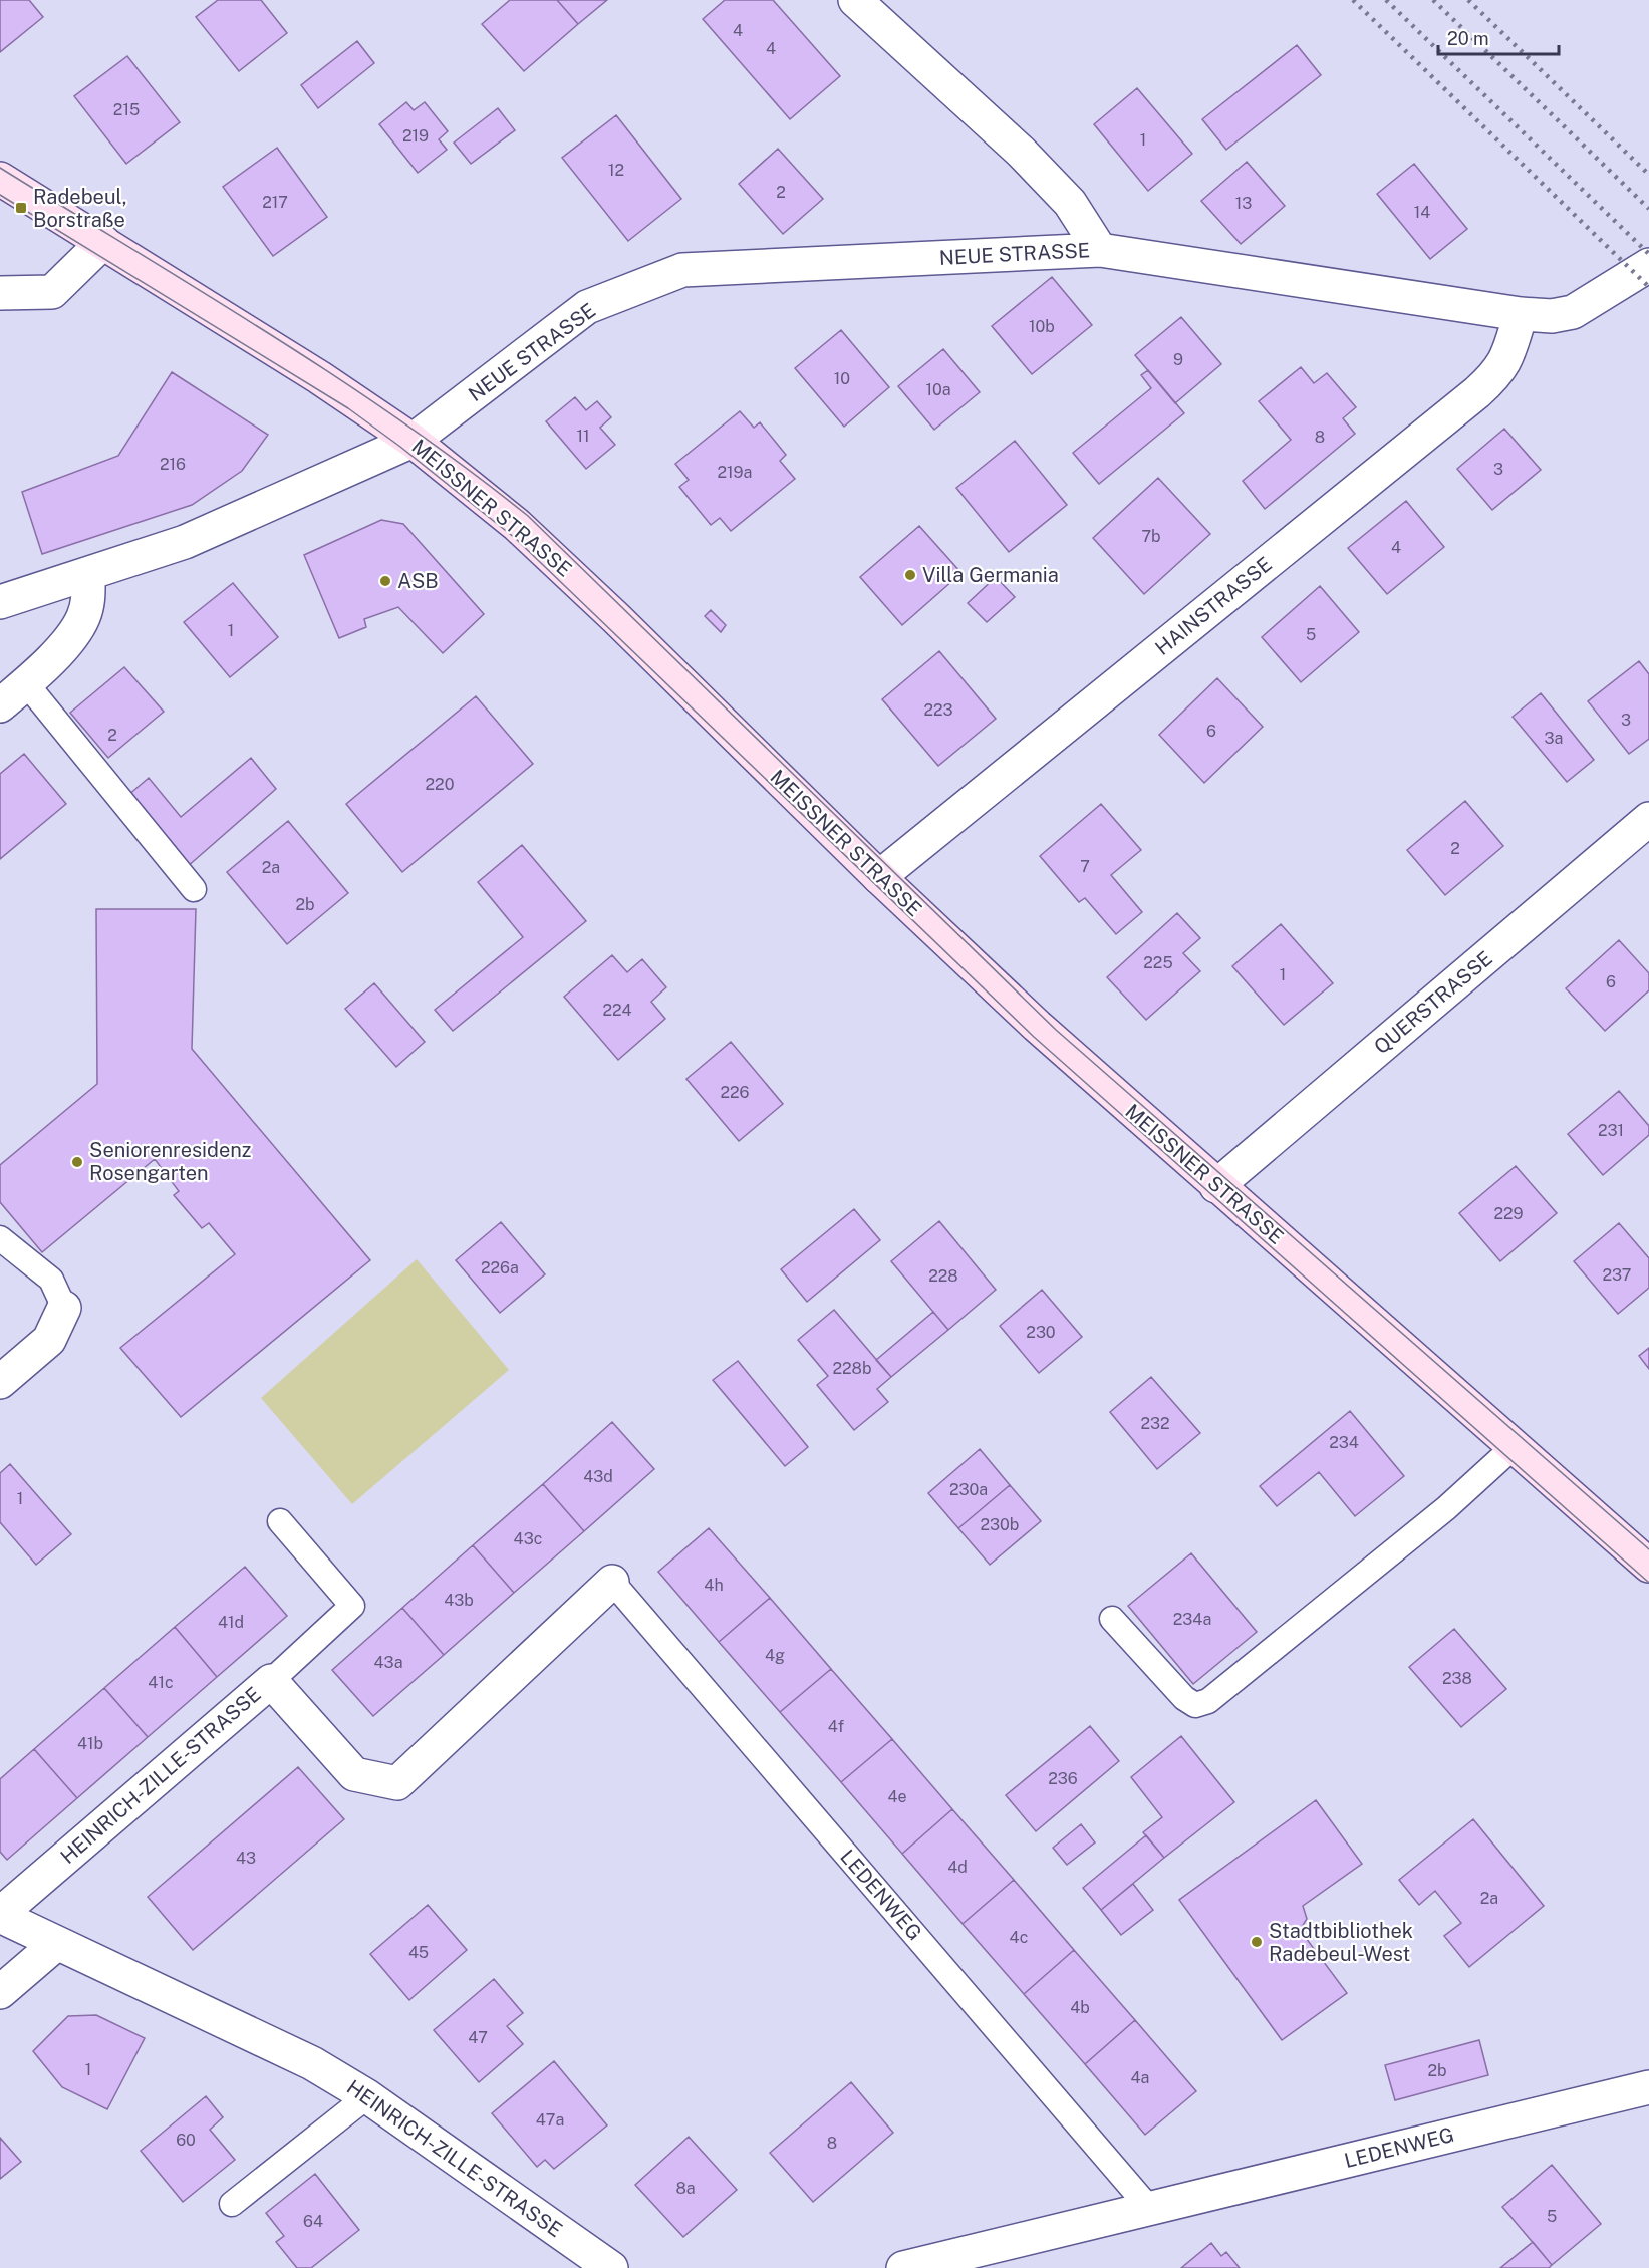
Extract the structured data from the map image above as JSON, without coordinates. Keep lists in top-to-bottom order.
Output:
{
  "streets": {
    "main road": ["MEISSNER STRASSE"],
    "street": [
      "NEUE STRASSE",
      "HAINSTRASSE",
      "QUERSTRASSE",
      "HEINRICH-ZILLE-STRASSE",
      "LEDENWEG"
    ]
  },
  "crossings": [
    ["NEUE STRASSE", "MEISSNER STRASSE"],
    ["NEUE STRASSE", "HAINSTRASSE"],
    ["MEISSNER STRASSE", "HAINSTRASSE"],
    ["MEISSNER STRASSE", "QUERSTRASSE"],
    ["HEINRICH-ZILLE-STRASSE", "LEDENWEG"]
  ],
  "places": {
    "transit": ["Radebeul, Borstraße"],
    "other": [
      "Villa Germania",
      "ASB",
      "Seniorenresidenz Rosengarten",
      "Stadtbibliothek Radebeul-West"
    ]
  },
  "house_numbers": [
    "4",
    "4",
    "215",
    "219",
    "1",
    "12",
    "2",
    "217",
    "13",
    "14",
    "10b",
    "9",
    "10",
    "10a",
    "11",
    "8",
    "216",
    "3",
    "219a",
    "7b",
    "4",
    "1",
    "5",
    "223",
    "3",
    "6",
    "2",
    "3a",
    "220",
    "2",
    "7",
    "2a",
    "2b",
    "225",
    "1",
    "6",
    "224",
    "226",
    "231",
    "229",
    "226a",
    "237",
    "228",
    "230",
    "228b",
    "232",
    "234",
    "43d",
    "230a",
    "1",
    "230b",
    "43c",
    "4h",
    "43b",
    "234a",
    "41d",
    "4g",
    "43a",
    "238",
    "41c",
    "4f",
    "41b",
    "236",
    "4e",
    "43",
    "4d",
    "2a",
    "4c",
    "45",
    "4b",
    "47",
    "1",
    "2b",
    "4a",
    "47a",
    "60",
    "8",
    "8a",
    "5",
    "64"
  ],
  "scale_bar": "20 m"
}
